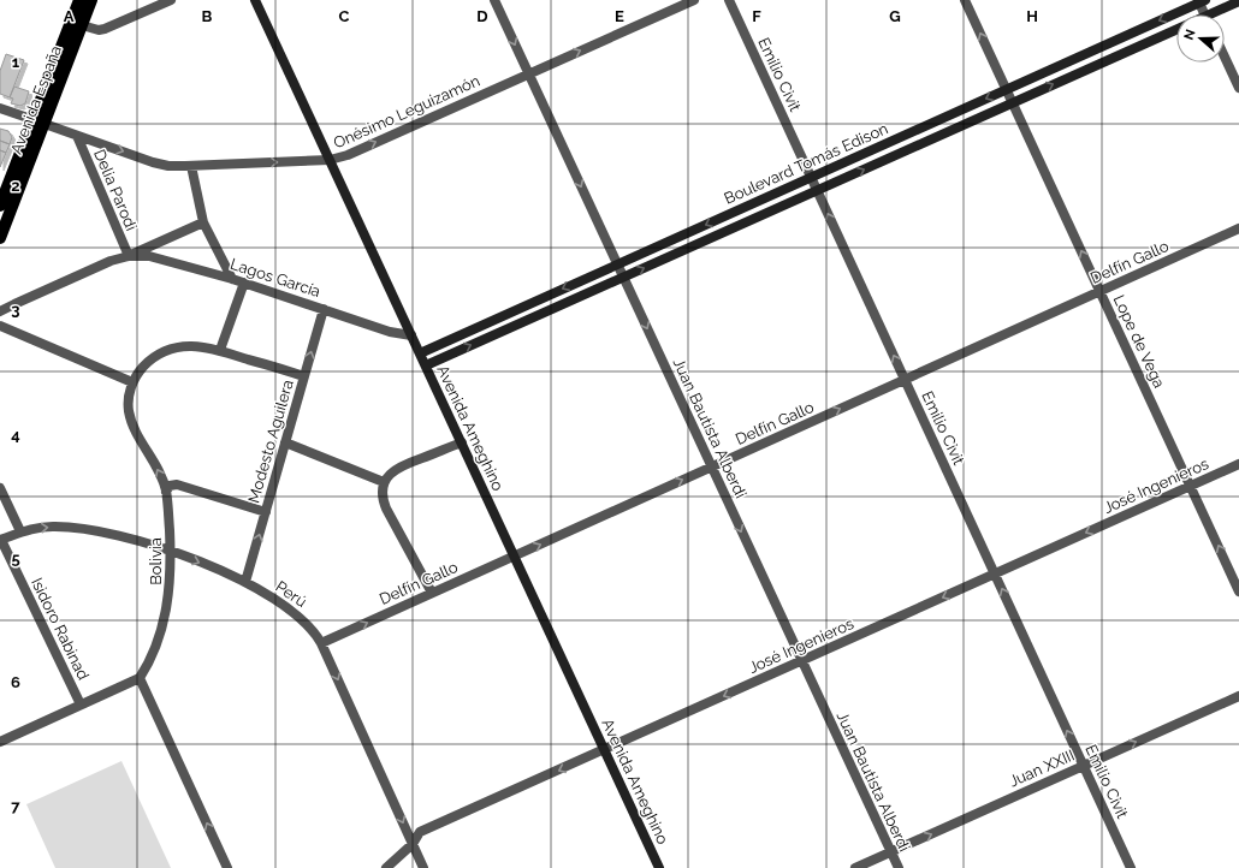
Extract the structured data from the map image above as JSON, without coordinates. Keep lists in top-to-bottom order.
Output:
{
  "streets": {
    "main road": ["Avenida España", "Boulevard Tomás Edison", "Avenida Ameghino"],
    "street": [
      "Emilio Civit",
      "Onésimo Leguizamón",
      "Delia Parodi",
      "Delfín Gallo",
      "Lagos García",
      "Lope de Vega",
      "Juan Bautista Alberdi",
      "Modesto Aguilera",
      "José Ingenieros",
      "Bolivia",
      "Perú",
      "Isidoro Rabinad",
      "Juan XXIII"
    ]
  },
  "crossings": [
    ["Emilio Civit", "Boulevard Tomás Edison"],
    ["Emilio Civit", "Delfín Gallo"],
    ["Emilio Civit", "José Ingenieros"],
    ["Emilio Civit", "Juan XXIII"],
    ["Avenida España", "Onésimo Leguizamón"],
    ["Onésimo Leguizamón", "Delia Parodi"],
    ["Onésimo Leguizamón", "Avenida Ameghino"],
    ["Onésimo Leguizamón", "Juan Bautista Alberdi"],
    ["Boulevard Tomás Edison", "Lope de Vega"],
    ["Boulevard Tomás Edison", "Avenida Ameghino"],
    ["Boulevard Tomás Edison", "Juan Bautista Alberdi"],
    ["Delia Parodi", "Lagos García"],
    ["Delfín Gallo", "Lope de Vega"],
    ["Delfín Gallo", "Avenida Ameghino"],
    ["Delfín Gallo", "Juan Bautista Alberdi"],
    ["Delfín Gallo", "Perú"],
    ["Lagos García", "Avenida Ameghino"],
    ["Lagos García", "Modesto Aguilera"],
    ["Lope de Vega", "José Ingenieros"],
    ["Avenida Ameghino", "José Ingenieros"],
    ["Juan Bautista Alberdi", "José Ingenieros"],
    ["Juan Bautista Alberdi", "Juan XXIII"],
    ["Modesto Aguilera", "Perú"],
    ["José Ingenieros", "Perú"],
    ["Bolivia", "Perú"],
    ["Perú", "Isidoro Rabinad"]
  ],
  "one_way": [
    "Emilio Civit",
    "Onésimo Leguizamón",
    "Delfín Gallo",
    "Lope de Vega",
    "Juan Bautista Alberdi",
    "Modesto Aguilera",
    "José Ingenieros",
    "Bolivia",
    "Perú",
    "Juan XXIII"
  ],
  "north": "left",
  "grid": {
    "columns": [
      "A",
      "B",
      "C",
      "D",
      "E",
      "F",
      "G",
      "H"
    ],
    "rows": [
      "1",
      "2",
      "3",
      "4",
      "5",
      "6",
      "7"
    ]
  }
}
